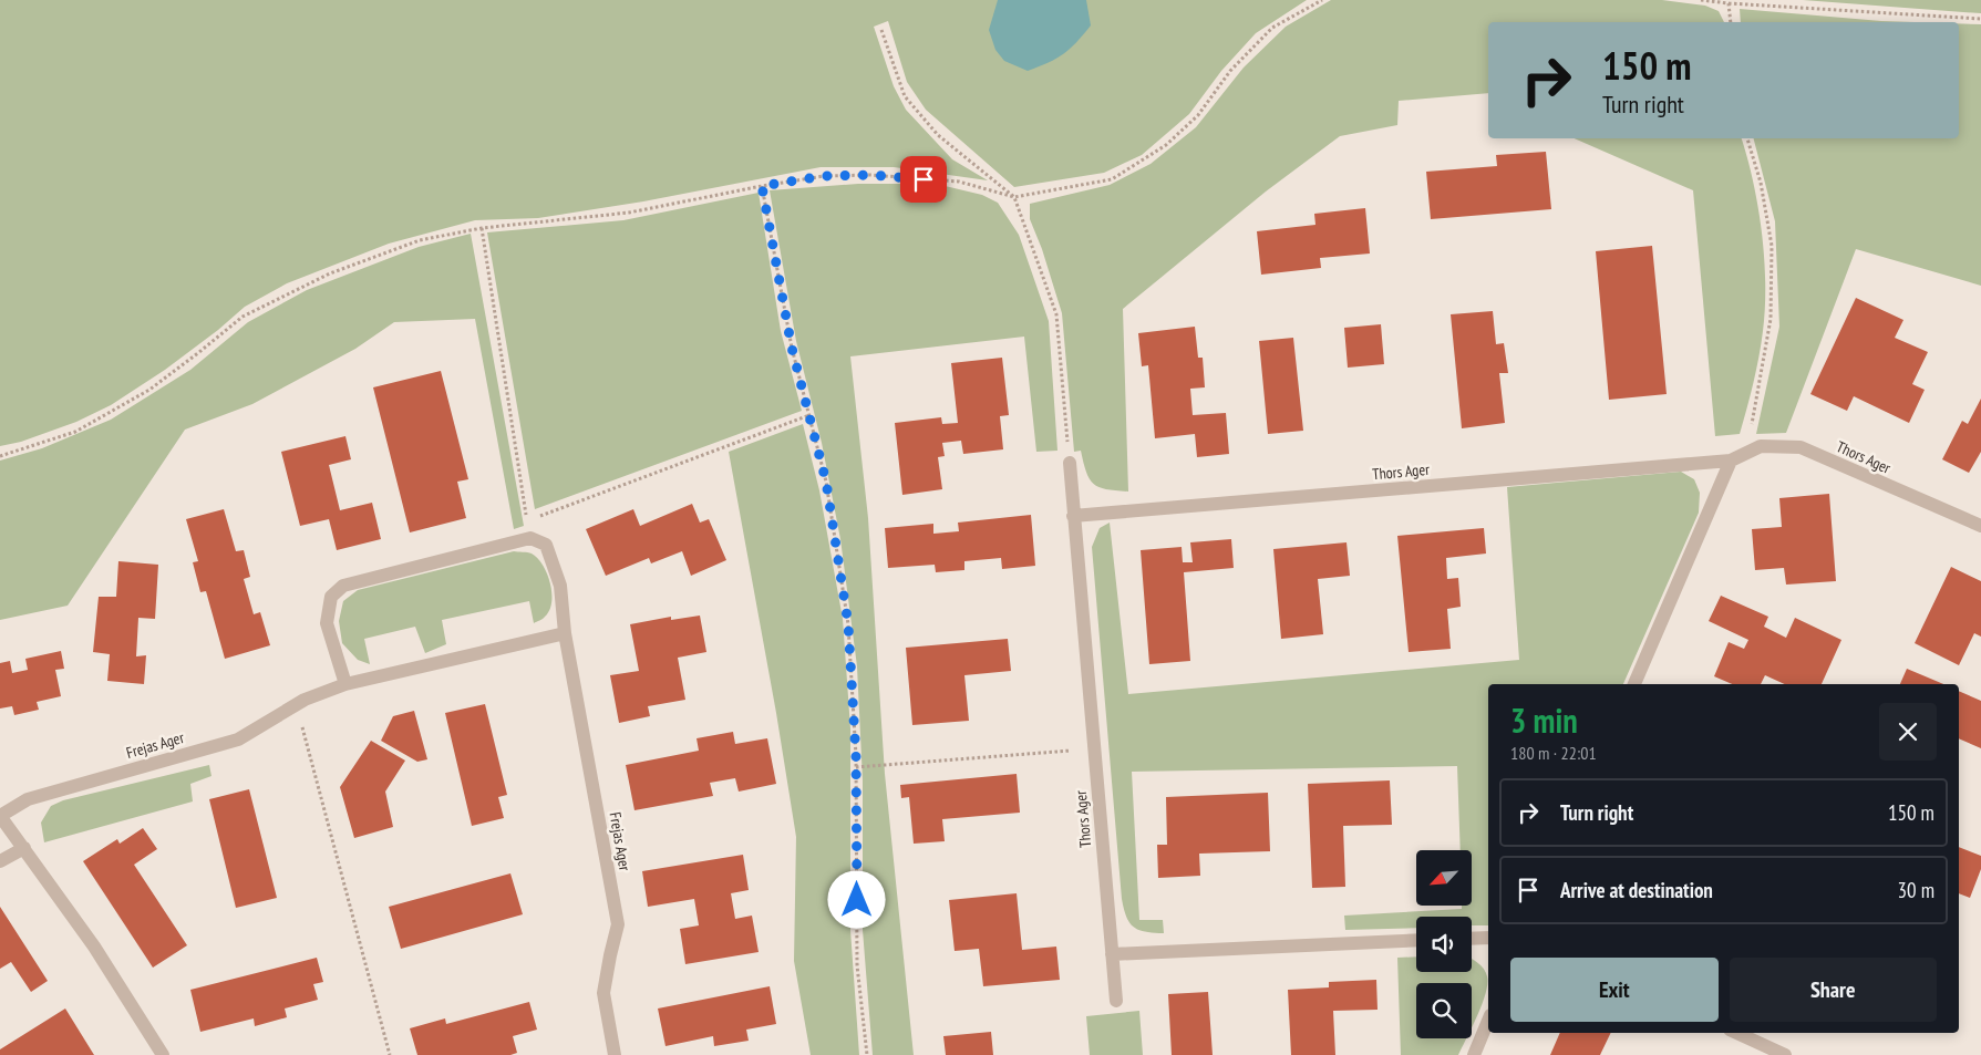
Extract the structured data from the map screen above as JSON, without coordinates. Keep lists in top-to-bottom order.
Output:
{
  "streets": {
    "street": ["Thors Ager", "Frejas Ager"]
  },
  "north": "bottom left",
  "page": {
    "turn": ["150 m", "Turn right"],
    "heading": ["3 min", "180 m · 22:01"],
    "list": [
      {
        "name": "Turn right",
        "value": "150 m"
      },
      {
        "name": "Arrive at destination",
        "value": "30 m"
      }
    ],
    "buttons": ["Exit", "Share"]
  }
}
